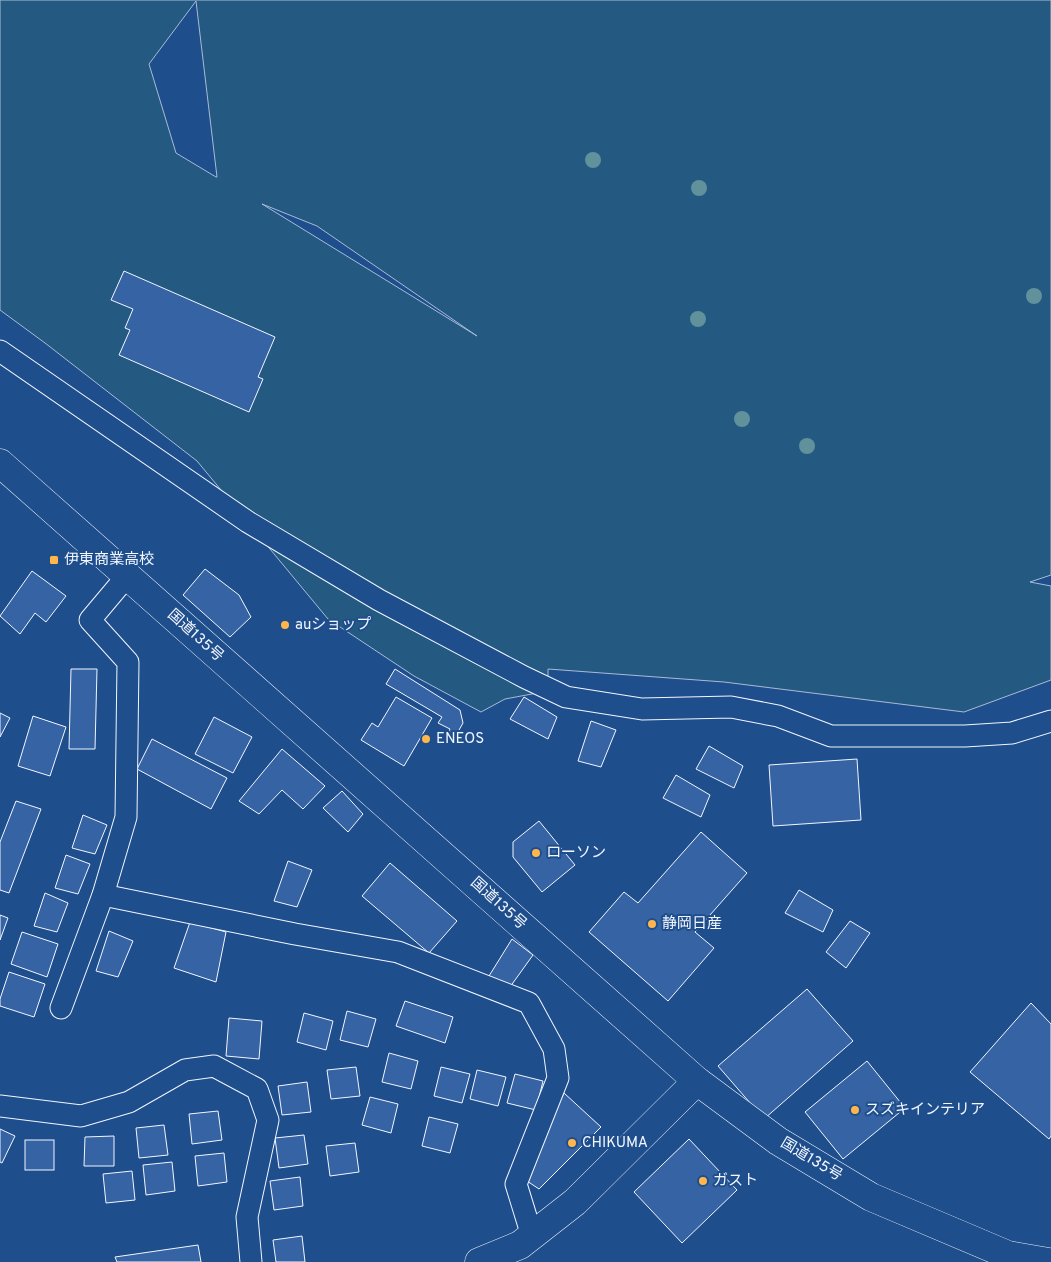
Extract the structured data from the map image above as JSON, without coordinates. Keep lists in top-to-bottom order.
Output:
{
  "streets": {
    "main road": ["国道135号"]
  },
  "places": {
    "transit": ["伊東商業高校"],
    "other": [
      "auショップ",
      "ENEOS",
      "ローソン",
      "静岡日産",
      "スズキインテリア",
      "CHIKUMA",
      "ガスト"
    ]
  }
}
